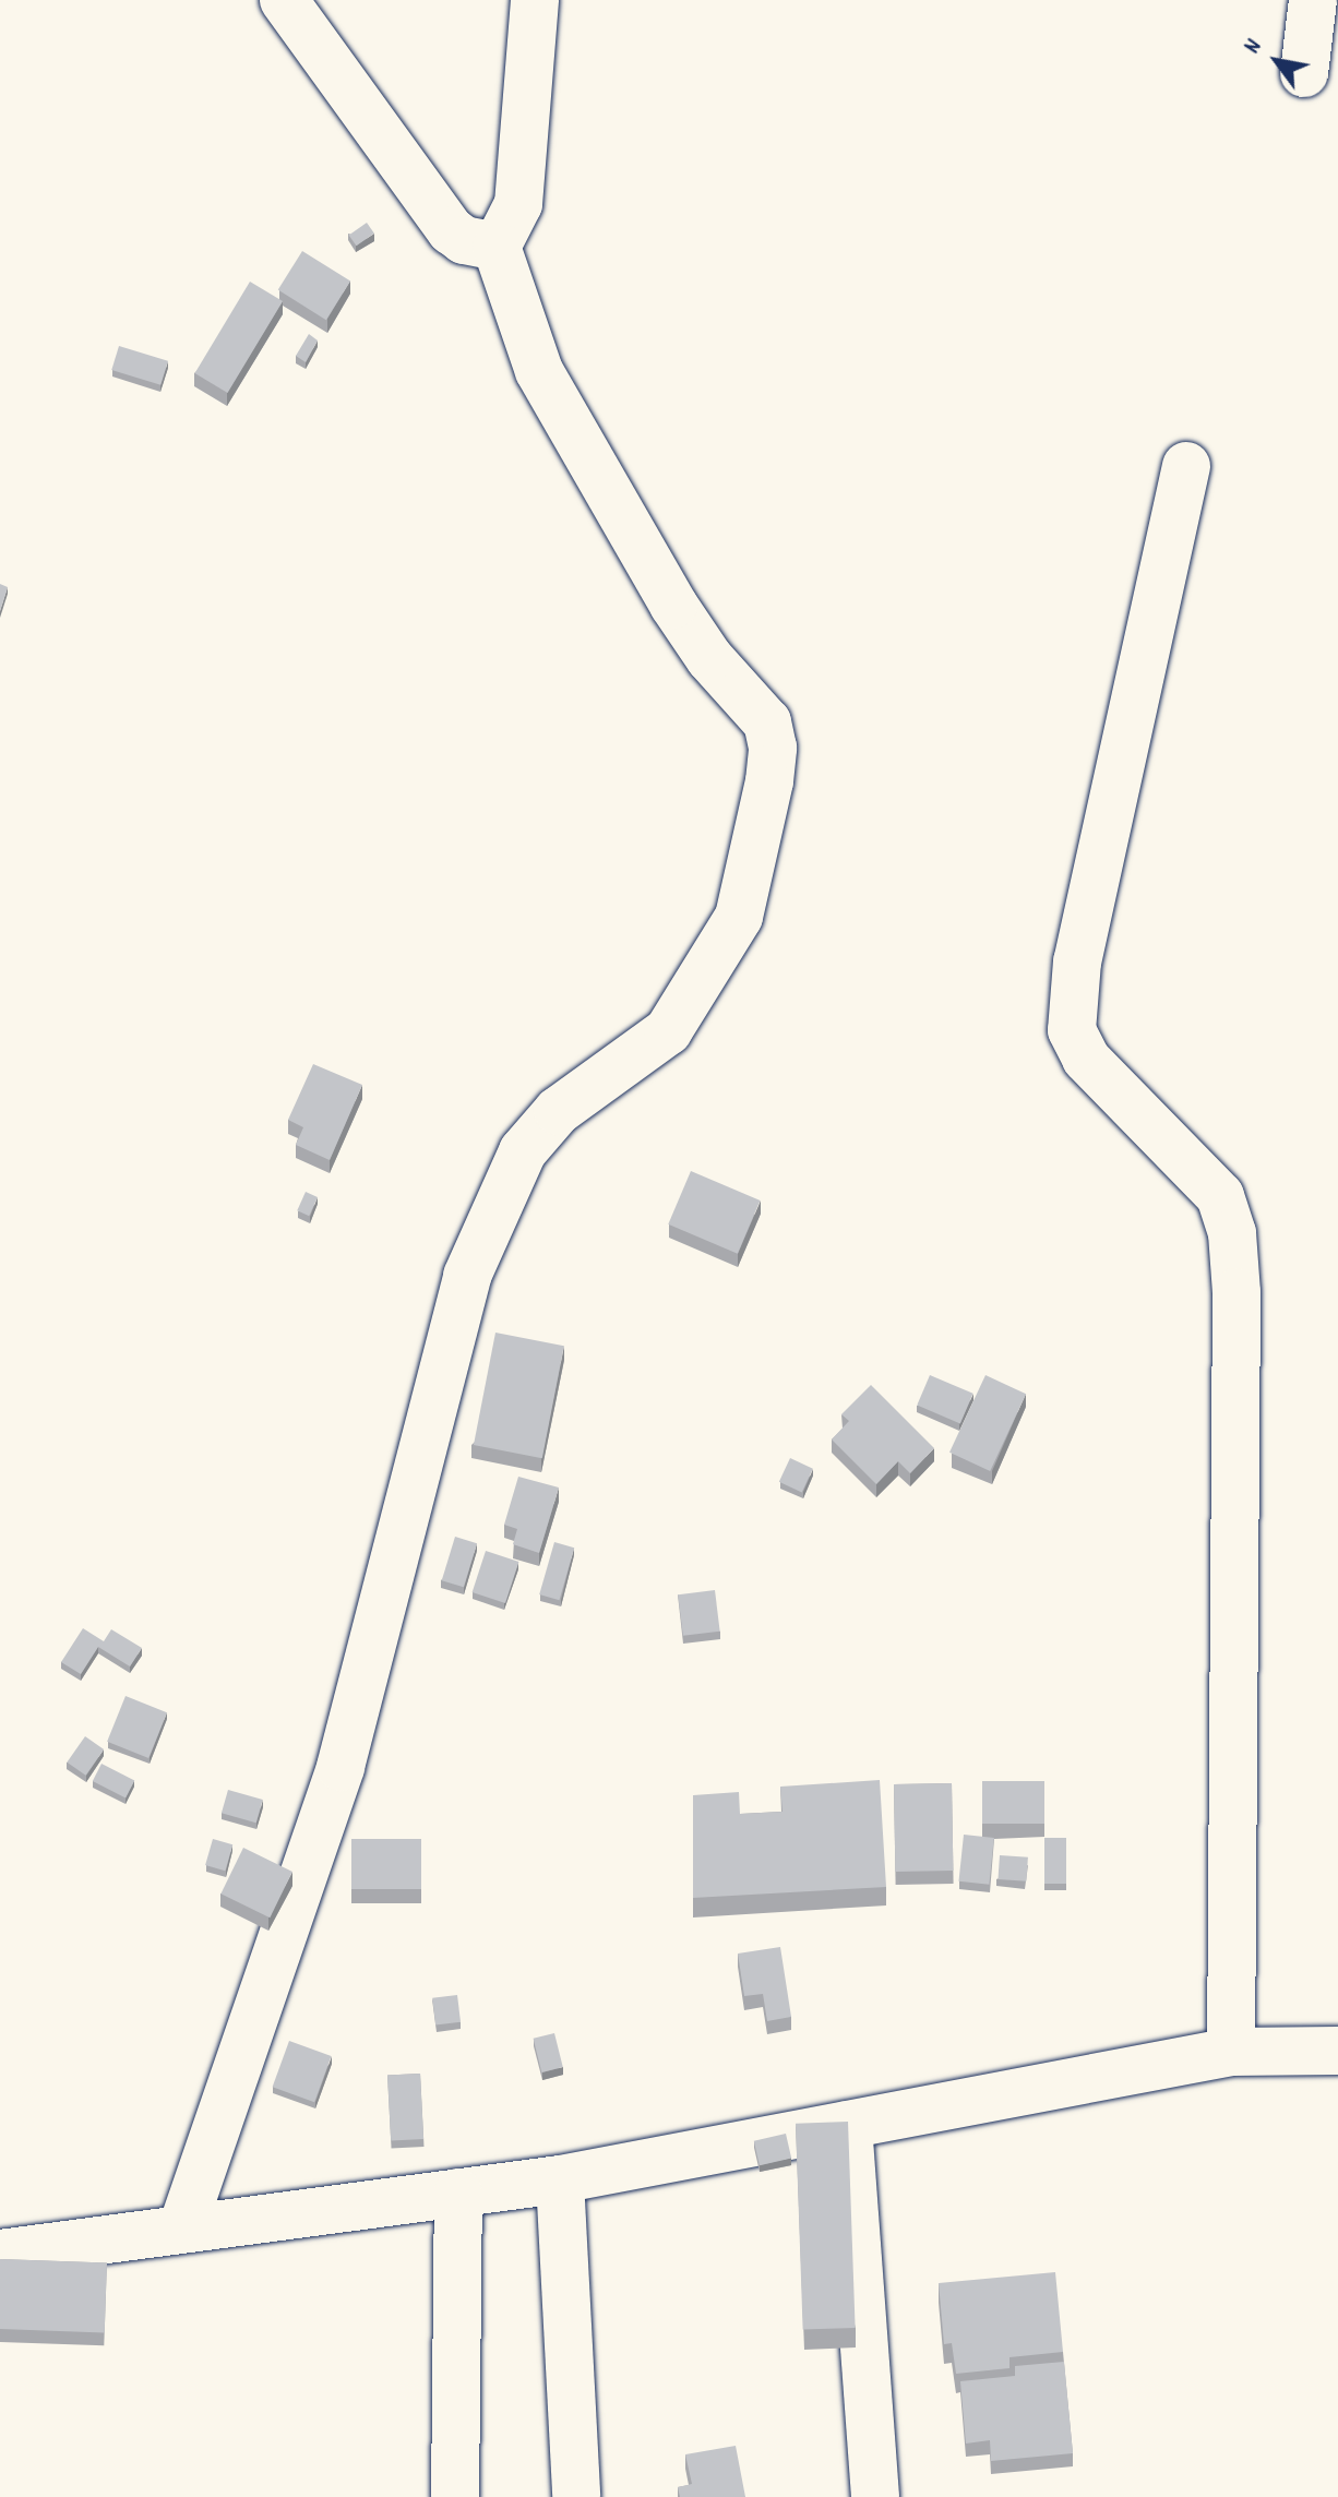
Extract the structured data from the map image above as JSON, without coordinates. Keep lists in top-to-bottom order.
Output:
{
  "north": "top left"
}
